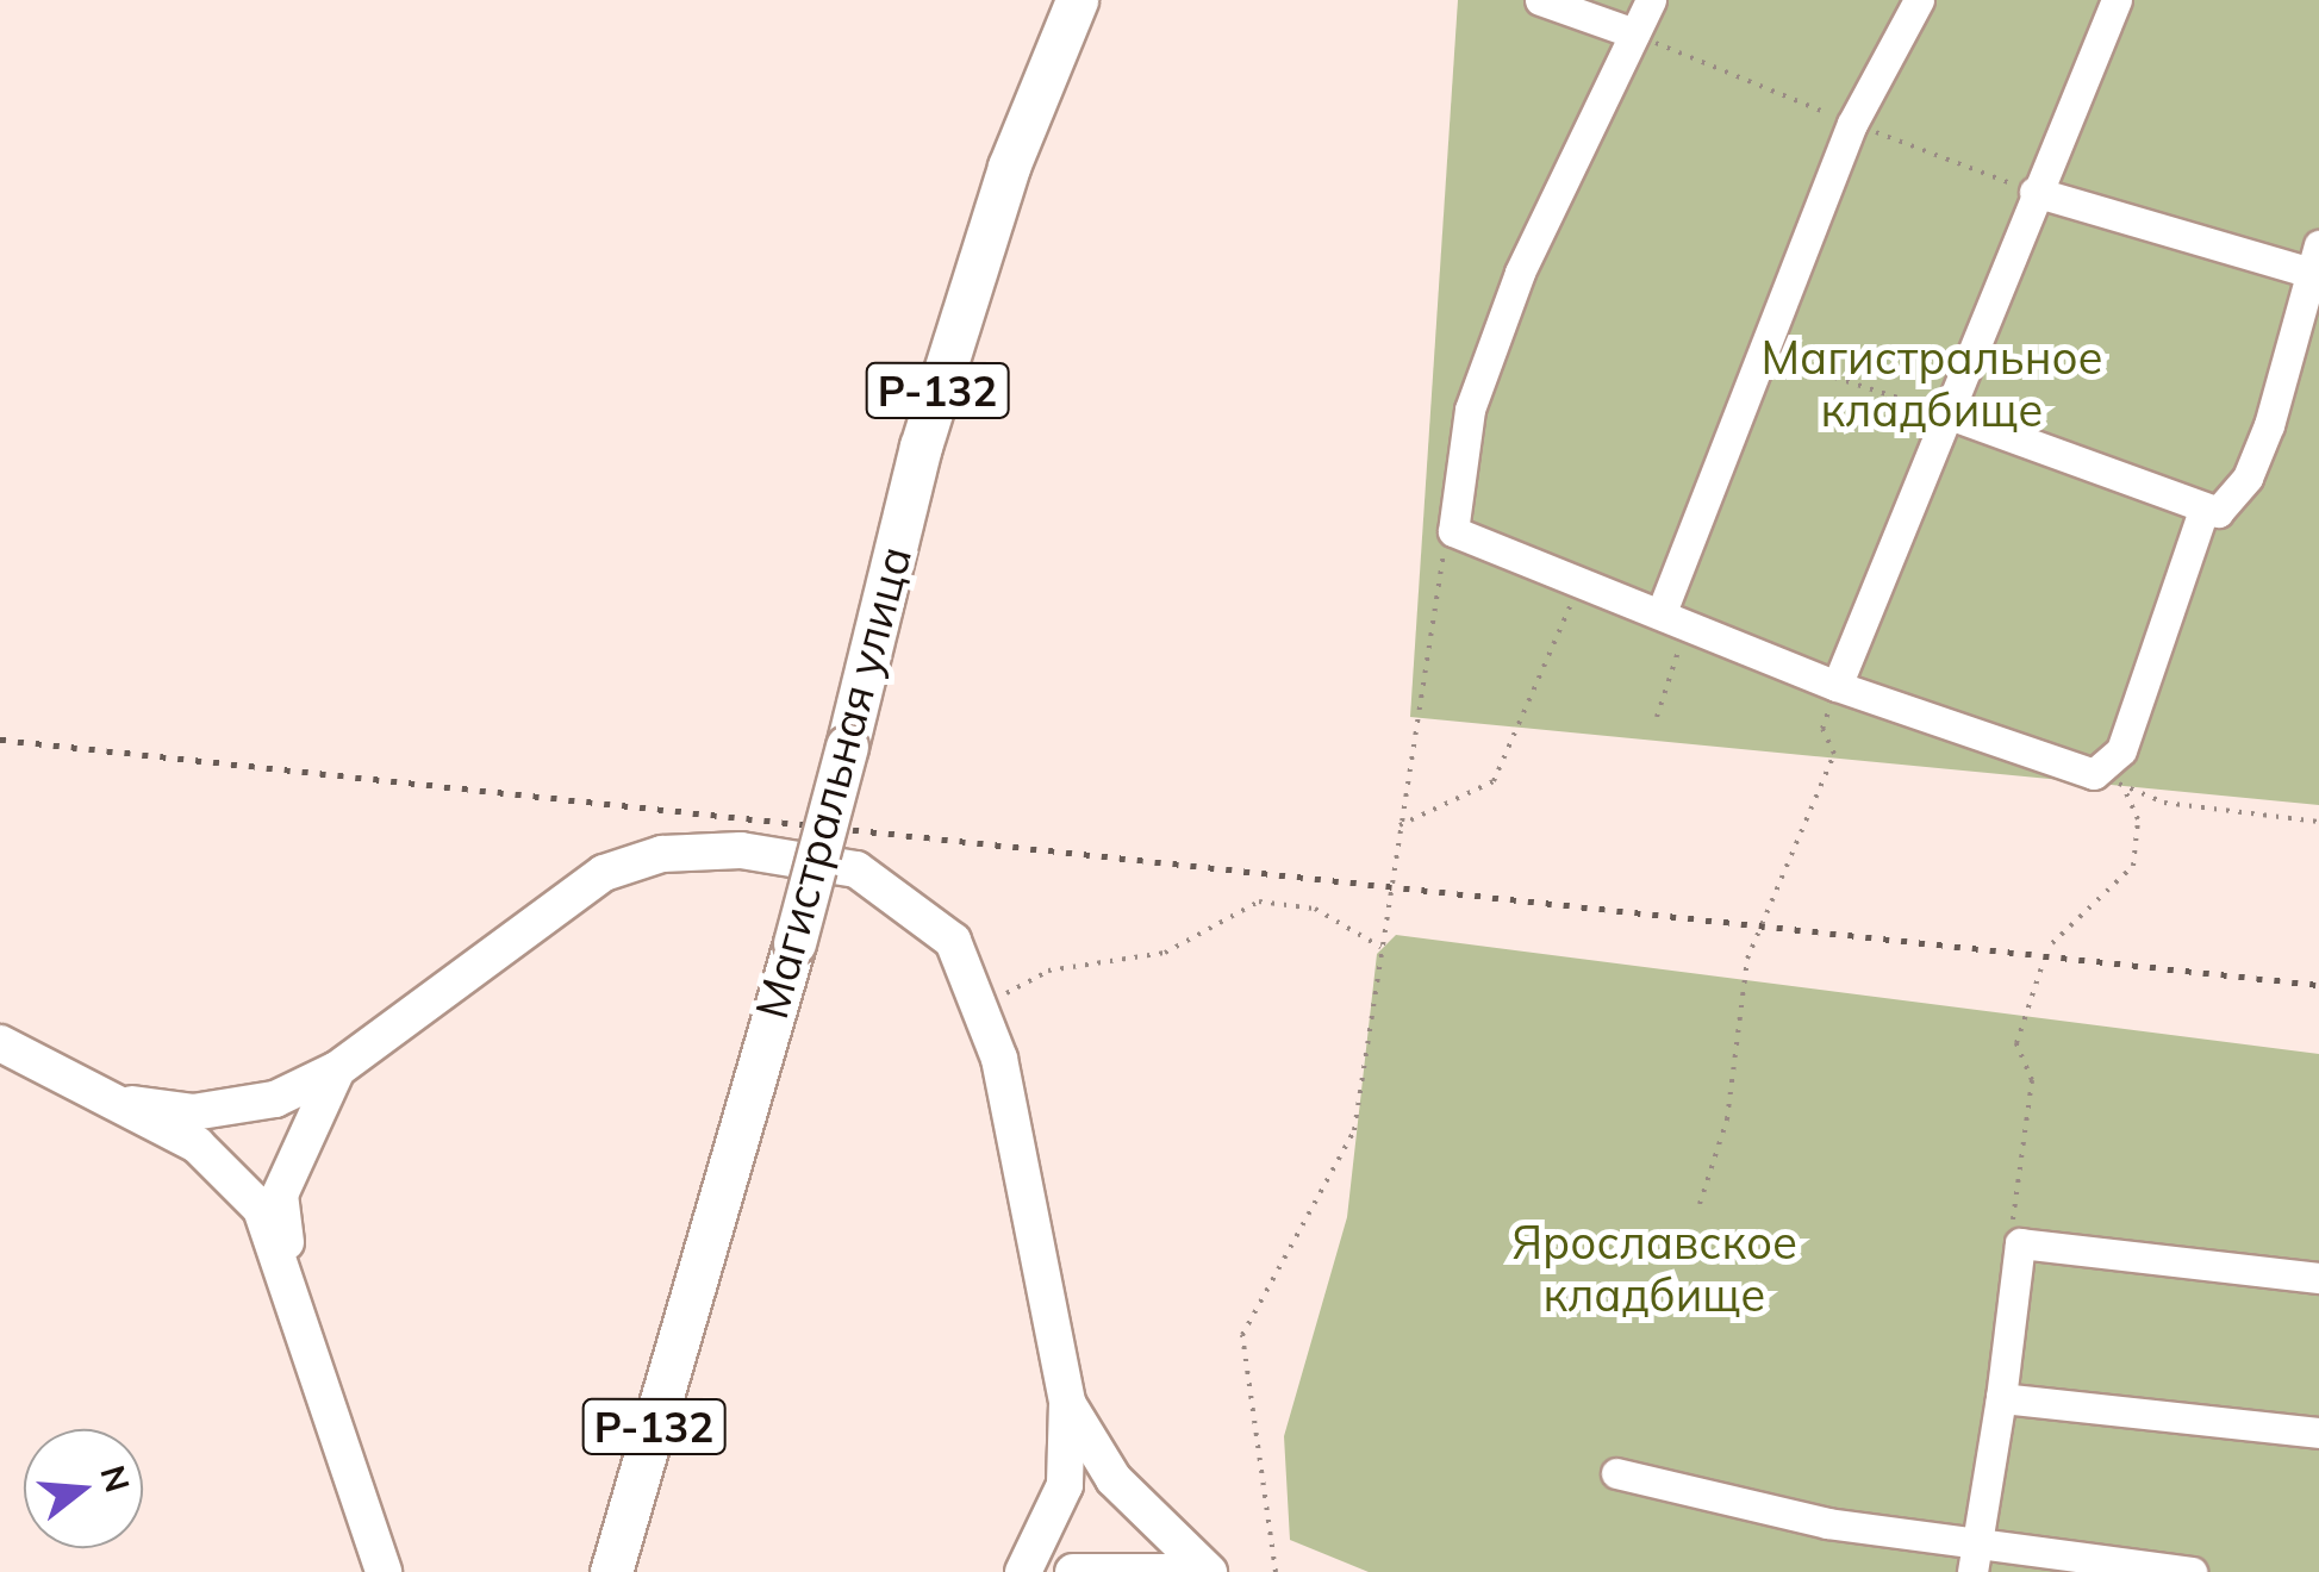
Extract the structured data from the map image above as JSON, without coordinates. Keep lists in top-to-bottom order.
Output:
{
  "streets": {
    "highway": ["Р-132", "Магистральная улица"]
  },
  "parks": ["Магистральное кладбище", "Ярославское кладбище"],
  "north": "right"
}
